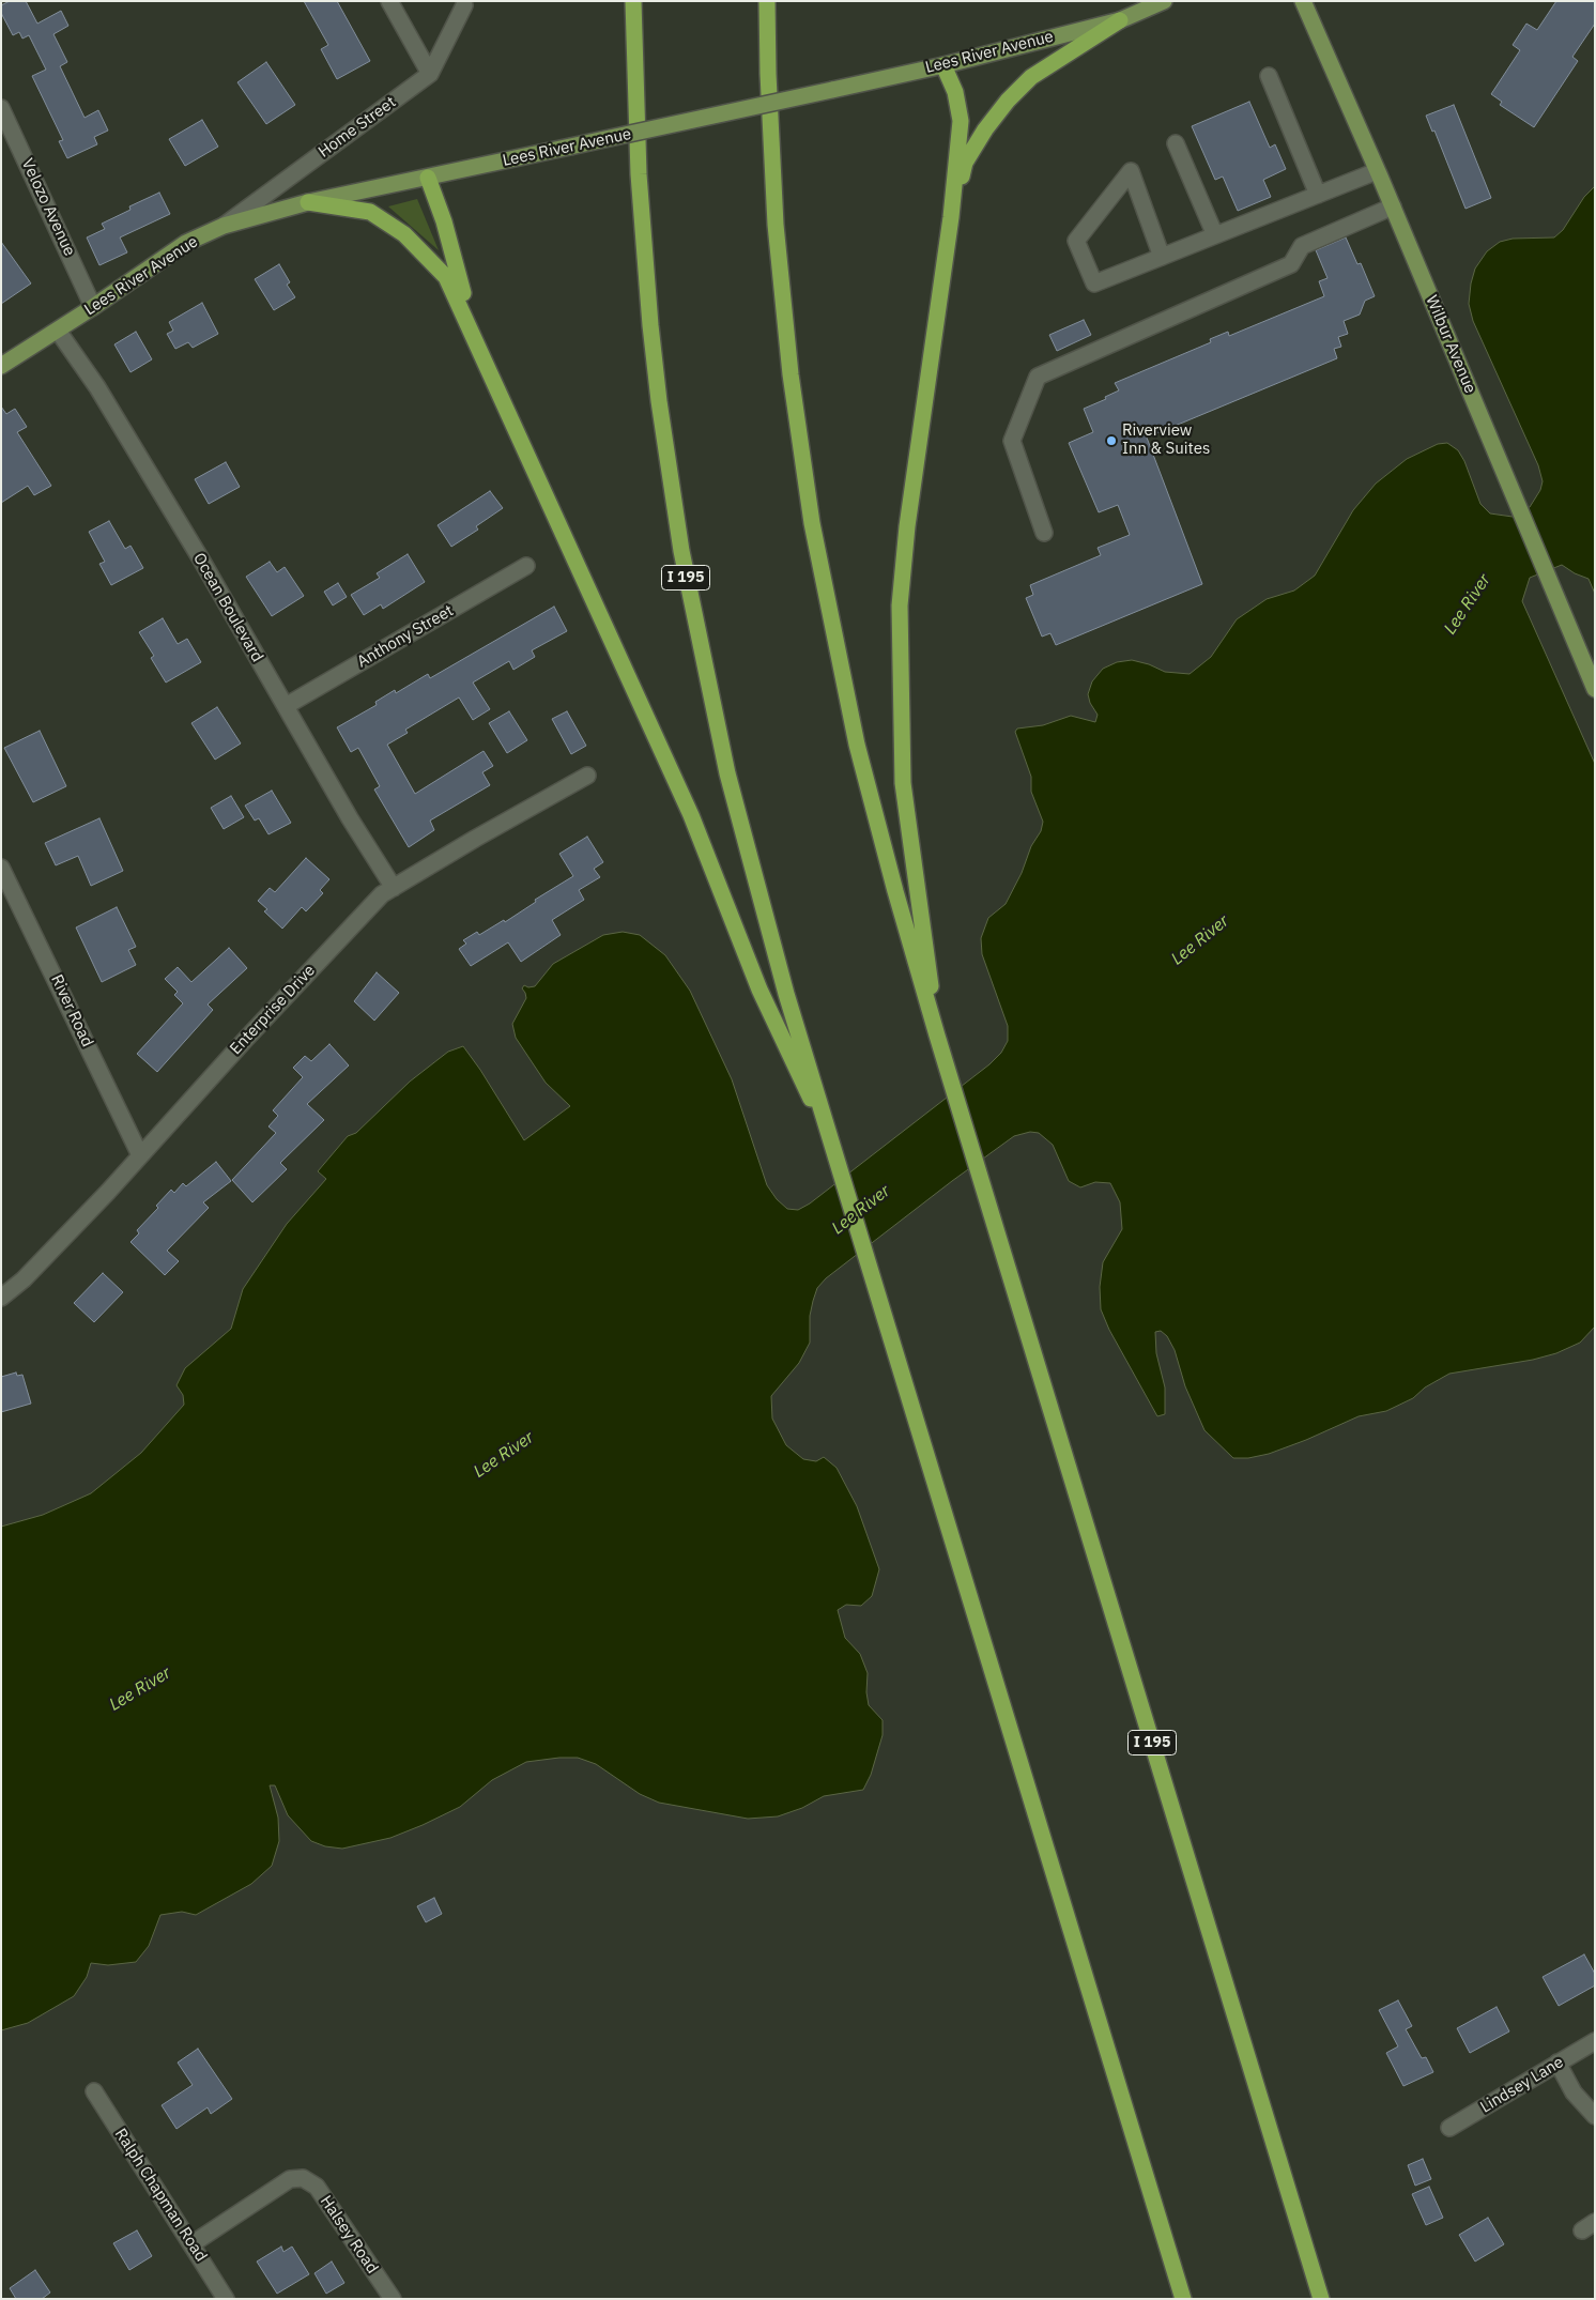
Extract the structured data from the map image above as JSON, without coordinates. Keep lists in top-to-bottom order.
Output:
{
  "streets": {
    "highway": ["I 195"],
    "main road": ["Lees River Avenue", "Wilbur Avenue"],
    "street": [
      "Home Street",
      "Velozo Avenue",
      "Ocean Boulevard",
      "Anthony Street",
      "Enterprise Drive",
      "River Road",
      "Lindsey Lane",
      "Ralph Chapman Road",
      "Halsey Road"
    ]
  },
  "crossings": [
    ["Lees River Avenue", "Home Street"],
    ["Lees River Avenue", "Velozo Avenue"],
    ["Lees River Avenue", "Ocean Boulevard"],
    ["Ocean Boulevard", "Anthony Street"],
    ["Ocean Boulevard", "Enterprise Drive"],
    ["Enterprise Drive", "River Road"],
    ["Ralph Chapman Road", "Halsey Road"]
  ],
  "water": ["Lee River"],
  "places": ["Riverview Inn & Suites"]
}
